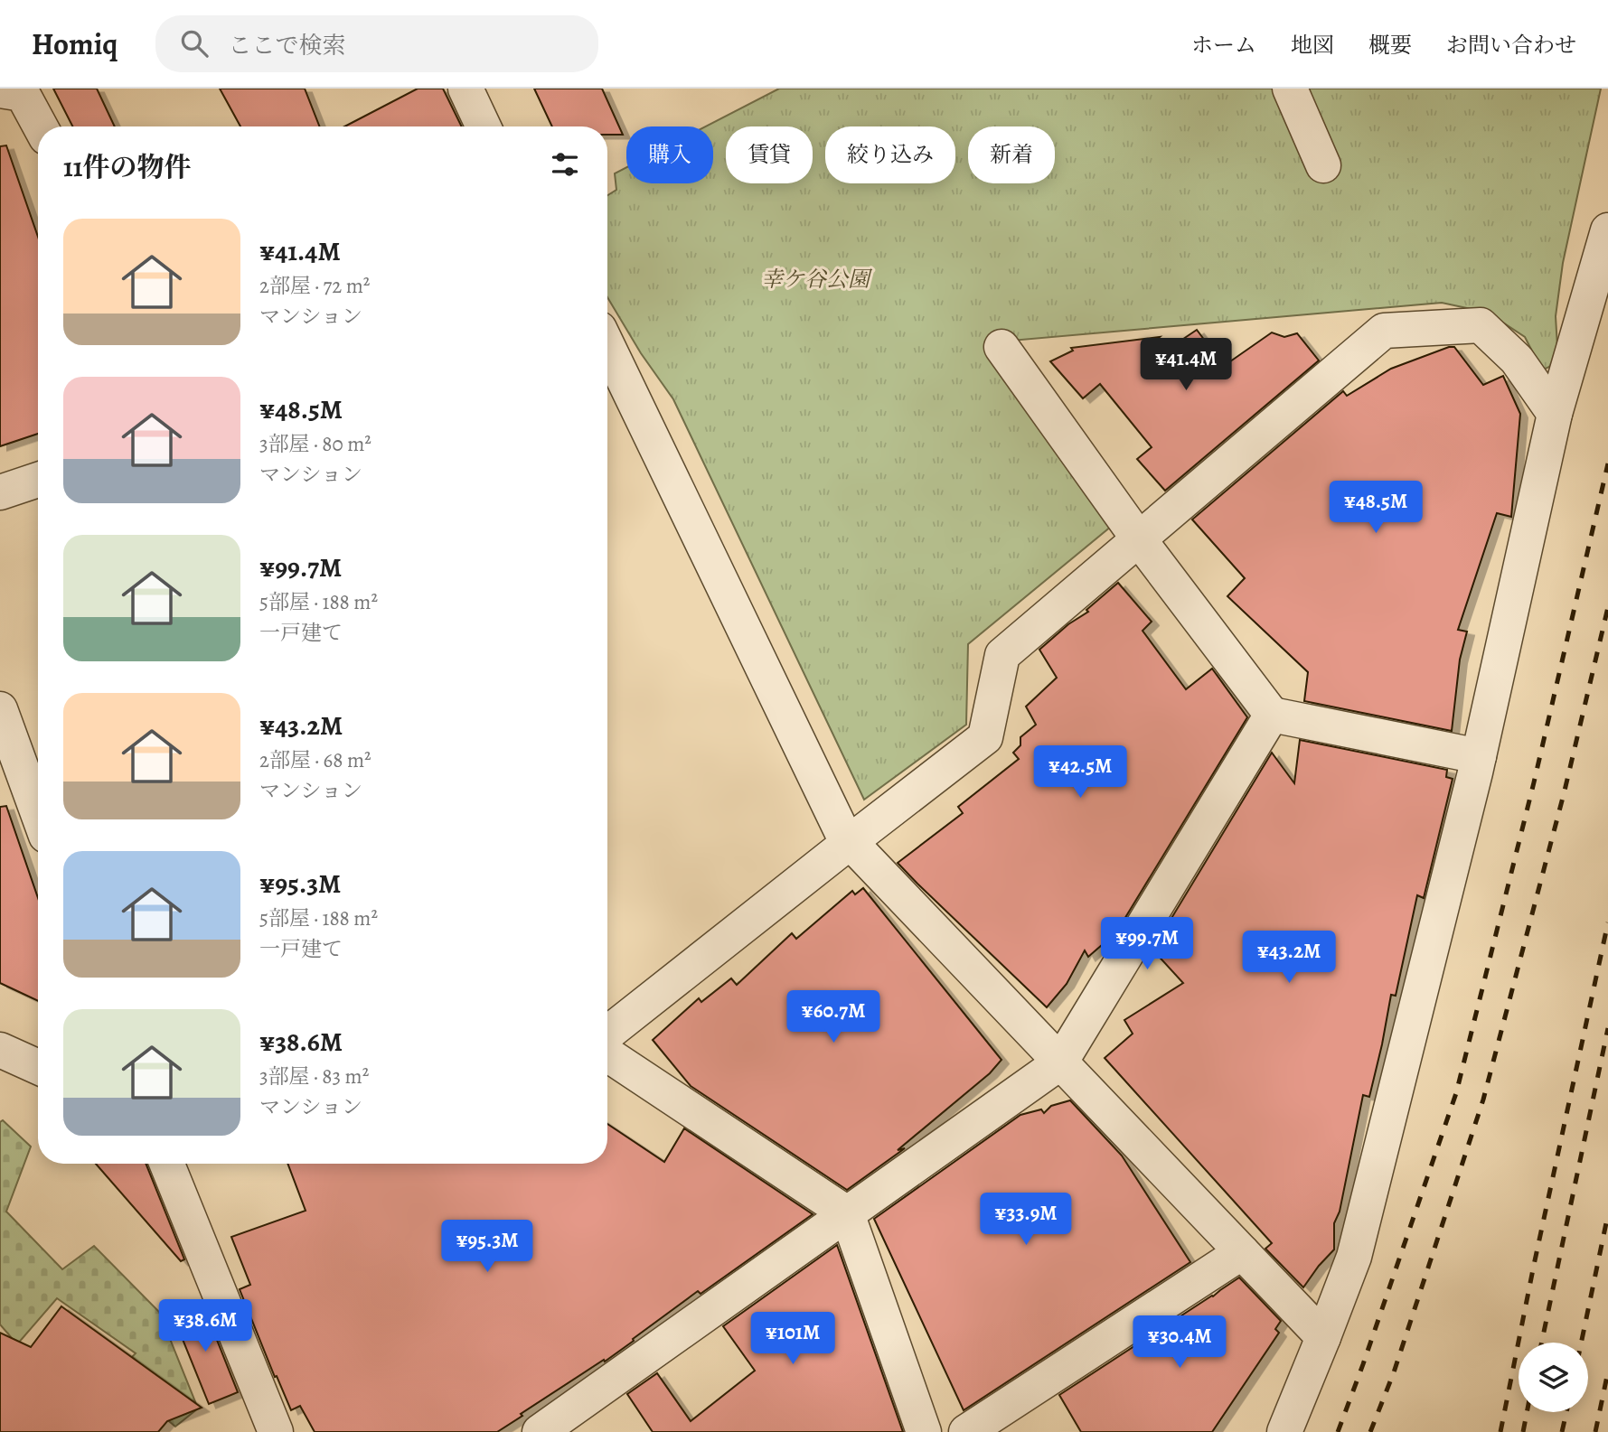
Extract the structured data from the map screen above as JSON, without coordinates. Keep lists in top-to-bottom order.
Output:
{
  "parks": ["幸ケ谷公園"],
  "page": {
    "header": "Homiq",
    "search": "ここで検索",
    "nav": [
      "ホーム",
      "地図",
      "概要",
      "お問い合わせ"
    ],
    "chip": [
      "購入",
      "賃貸",
      "絞り込み",
      "新着"
    ],
    "heading": "11件の物件",
    "list": [
      {
        "name": "¥41.4M",
        "note": "2部屋 · 72 m² · マンション"
      },
      {
        "name": "¥48.5M",
        "note": "3部屋 · 80 m² · マンション"
      },
      {
        "name": "¥99.7M",
        "note": "5部屋 · 188 m² · 一戸建て"
      },
      {
        "name": "¥43.2M",
        "note": "2部屋 · 68 m² · マンション"
      },
      {
        "name": "¥95.3M",
        "note": "5部屋 · 188 m² · 一戸建て"
      },
      {
        "name": "¥38.6M",
        "note": "3部屋 · 83 m² · マンション"
      }
    ],
    "price": [
      "¥41.4M",
      "¥48.5M",
      "¥42.5M",
      "¥99.7M",
      "¥43.2M",
      "¥60.7M",
      "¥33.9M",
      "¥95.3M",
      "¥38.6M",
      "¥101M",
      "¥30.4M"
    ]
  }
}
